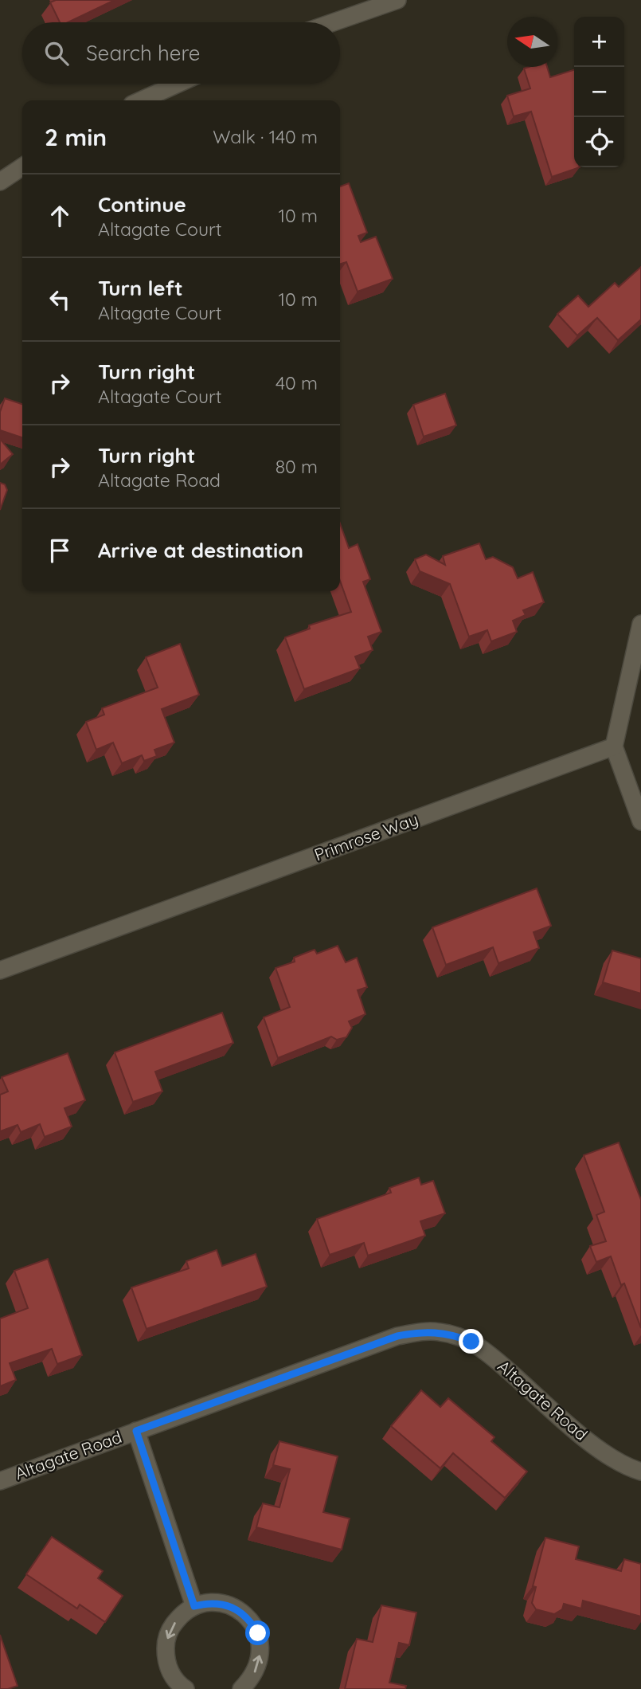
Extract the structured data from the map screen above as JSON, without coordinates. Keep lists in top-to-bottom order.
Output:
{
  "streets": {
    "street": ["Primrose Way", "Altagate Road"]
  },
  "north": "left",
  "page": {
    "map_buttons": ["+", "−"],
    "search": "Search here",
    "heading": ["2 min", "Walk · 140 m"],
    "list": [
      ["Continue", "Altagate Court", "10 m"],
      ["Turn left", "Altagate Court", "10 m"],
      ["Turn right", "Altagate Court", "40 m"],
      ["Turn right", "Altagate Road", "80 m"],
      "Arrive at destination"
    ]
  }
}
